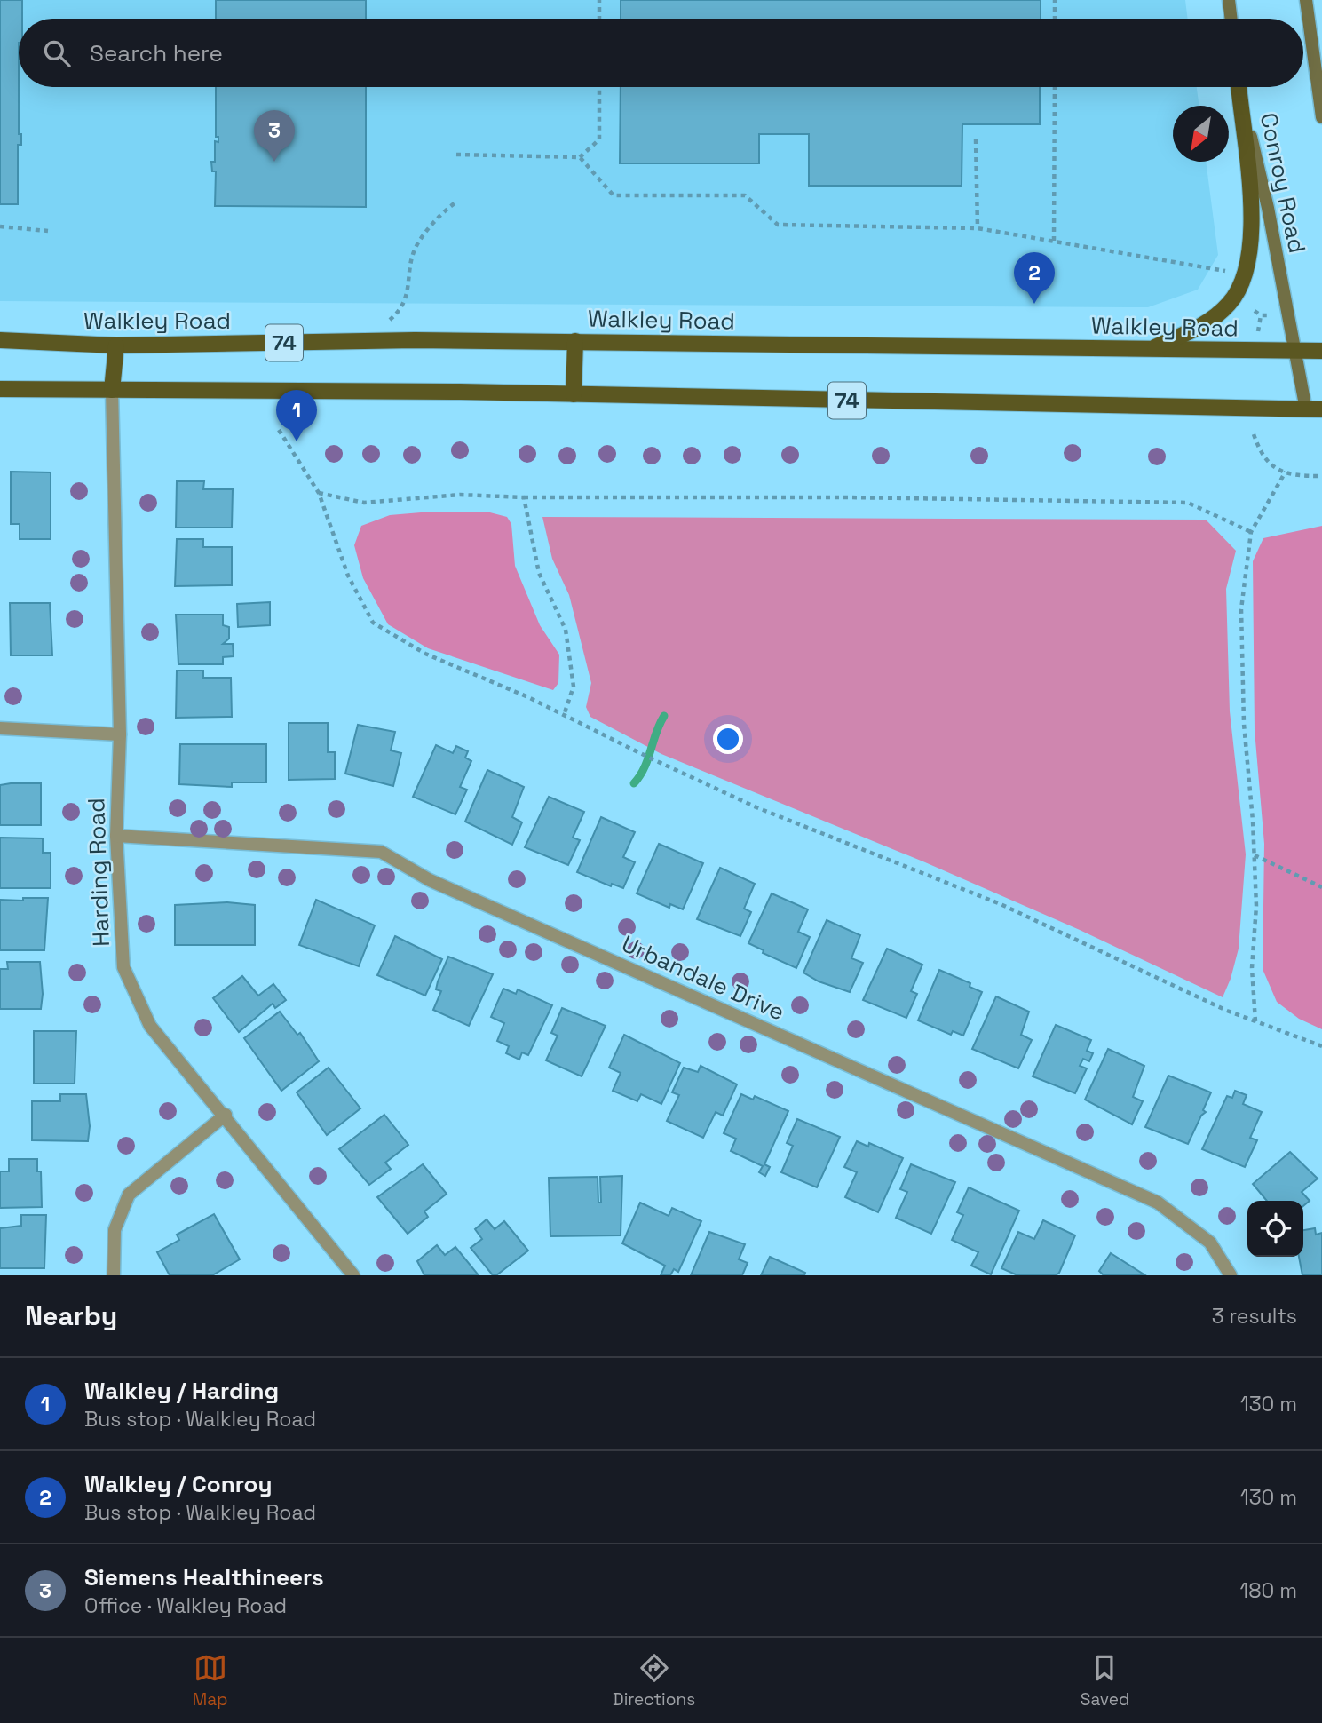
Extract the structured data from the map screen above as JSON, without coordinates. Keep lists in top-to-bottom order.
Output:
{
  "streets": {
    "main road": ["Conroy Road", "Walkley Road", "74"],
    "street": ["Harding Road", "Urbandale Drive"]
  },
  "crossings": [
    ["Conroy Road", "Walkley Road"],
    ["Conroy Road", "74"],
    ["74", "Harding Road"],
    ["Harding Road", "Urbandale Drive"]
  ],
  "north": "bottom left",
  "page": {
    "search": "Search here",
    "pins": ["3", "2", "1"],
    "heading": ["Nearby", "3 results"],
    "list": [
      {
        "mark": "1",
        "name": "Walkley / Harding",
        "note": "Bus stop · Walkley Road",
        "value": "130 m"
      },
      {
        "mark": "2",
        "name": "Walkley / Conroy",
        "note": "Bus stop · Walkley Road",
        "value": "130 m"
      },
      {
        "mark": "3",
        "name": "Siemens Healthineers",
        "note": "Office · Walkley Road",
        "value": "180 m"
      }
    ],
    "nav": ["Map", "Directions", "Saved"]
  }
}
